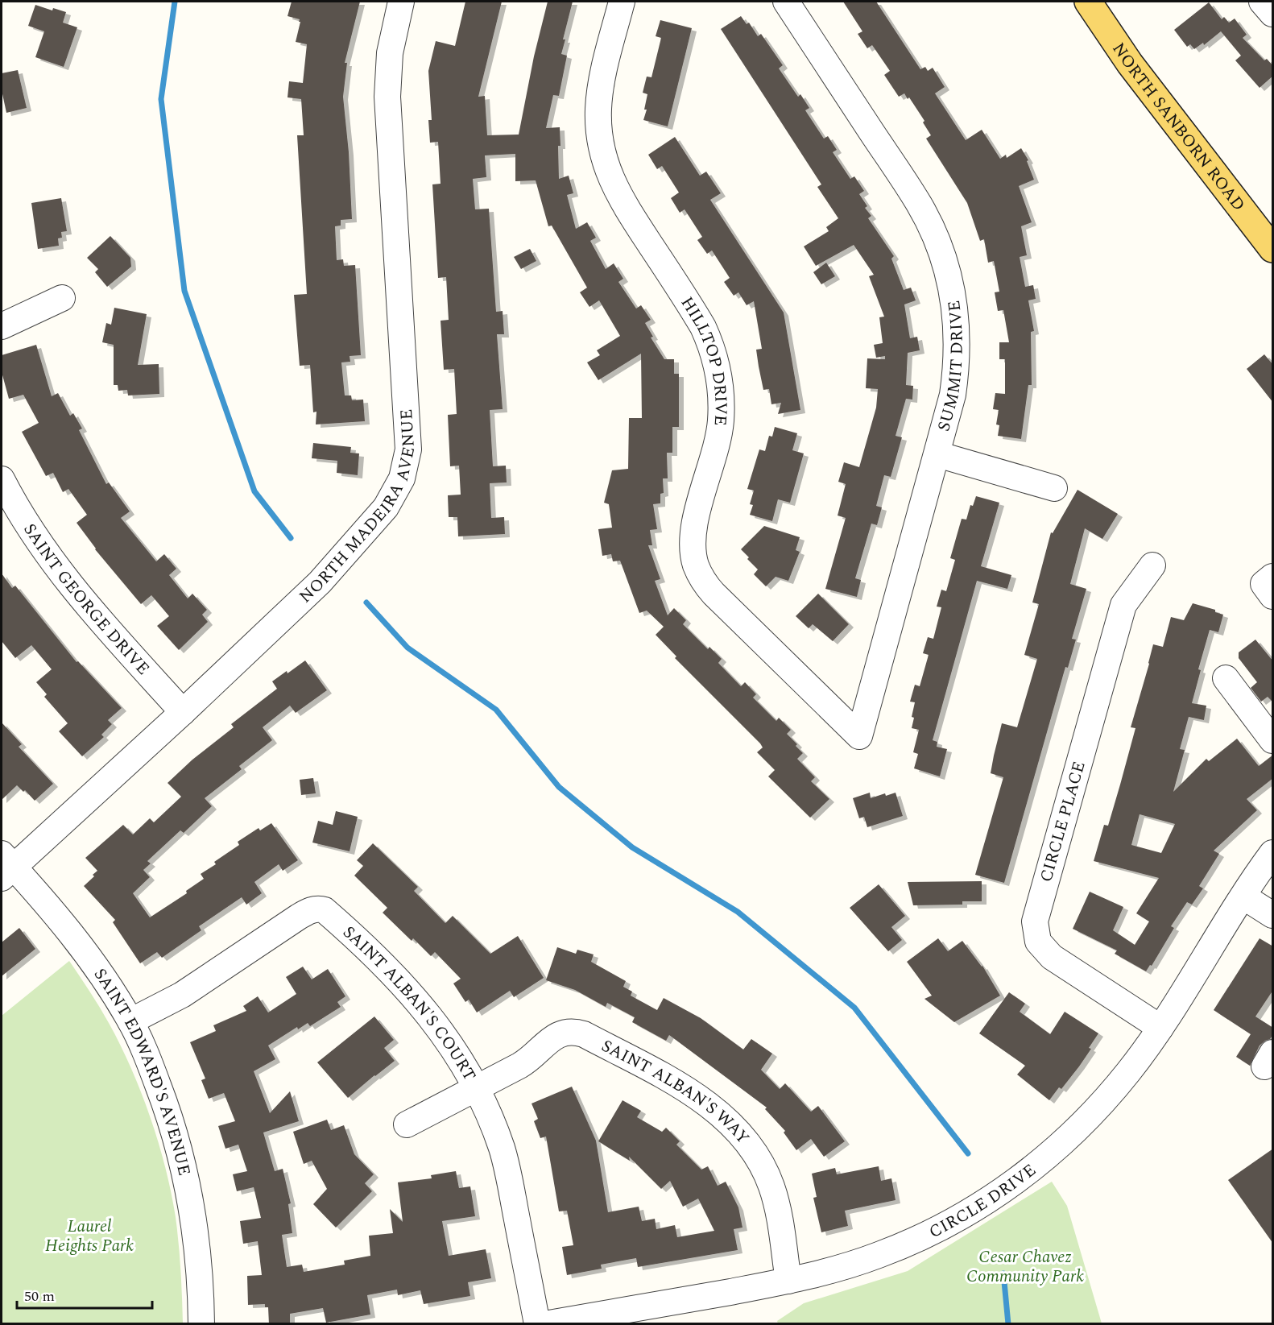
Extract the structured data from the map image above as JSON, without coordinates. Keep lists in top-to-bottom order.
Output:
{
  "streets": {
    "main road": ["NORTH SANBORN ROAD"],
    "street": [
      "HILLTOP DRIVE",
      "SUMMIT DRIVE",
      "NORTH MADEIRA AVENUE",
      "SAINT GEORGE DRIVE",
      "CIRCLE PLACE",
      "SAINT ALBAN'S COURT",
      "SAINT EDWARD'S AVENUE",
      "SAINT ALBAN'S WAY",
      "CIRCLE DRIVE"
    ]
  },
  "crossings": [
    ["HILLTOP DRIVE", "SUMMIT DRIVE"],
    ["NORTH MADEIRA AVENUE", "SAINT GEORGE DRIVE"],
    ["NORTH MADEIRA AVENUE", "SAINT EDWARD'S AVENUE"],
    ["CIRCLE PLACE", "CIRCLE DRIVE"],
    ["SAINT ALBAN'S COURT", "SAINT EDWARD'S AVENUE"],
    ["SAINT ALBAN'S COURT", "SAINT ALBAN'S WAY"],
    ["SAINT ALBAN'S WAY", "CIRCLE DRIVE"]
  ],
  "parks": ["Laurel Heights Park", "Cesar Chavez Community Park"],
  "scale_bar": "50 m"
}
